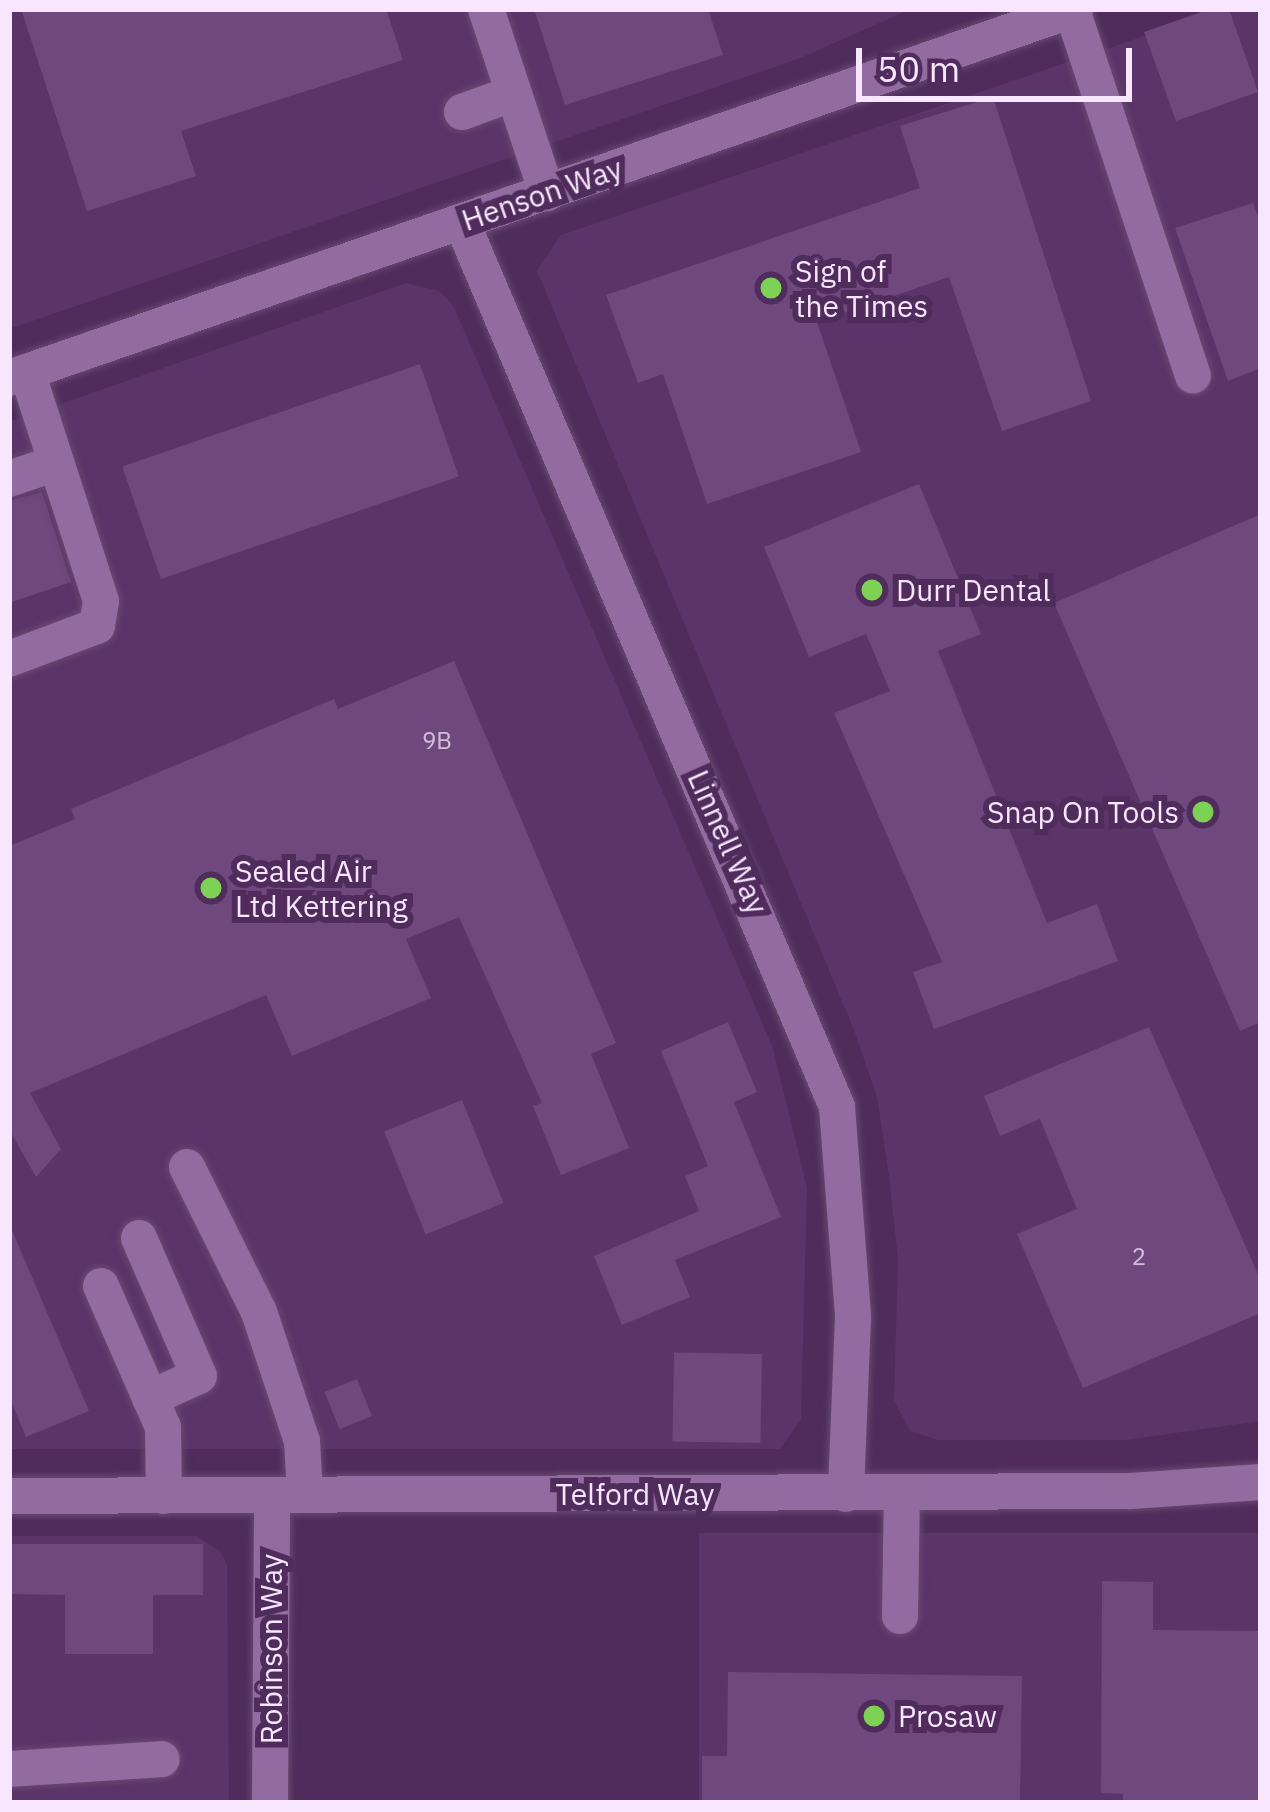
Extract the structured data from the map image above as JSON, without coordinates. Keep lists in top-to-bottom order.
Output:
{
  "streets": {
    "street": [
      "Henson Way",
      "Linnell Way",
      "Telford Way",
      "Robinson Way"
    ]
  },
  "crossings": [
    ["Henson Way", "Linnell Way"],
    ["Linnell Way", "Telford Way"],
    ["Telford Way", "Robinson Way"]
  ],
  "places": [
    "Sign of the Times",
    "Durr Dental",
    "Snap On Tools",
    "Sealed Air Ltd Kettering",
    "Prosaw"
  ],
  "house_numbers": ["9B", "2"],
  "scale_bar": "50 m"
}
